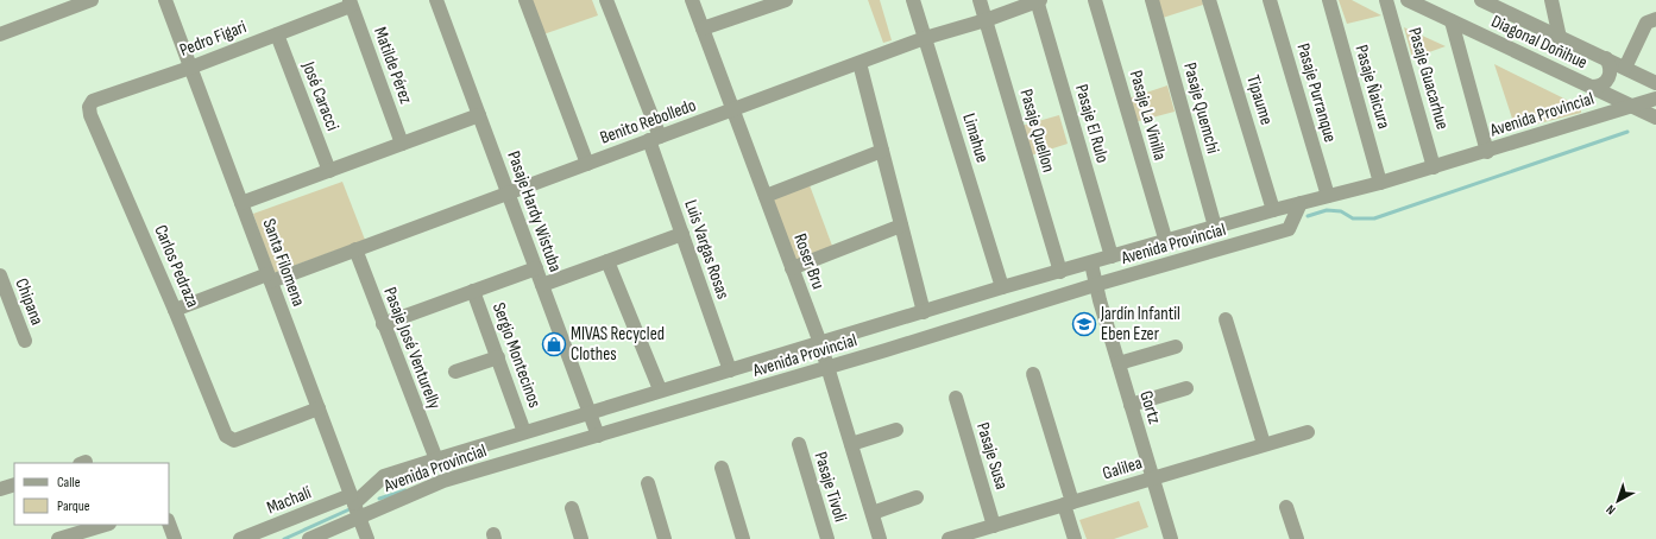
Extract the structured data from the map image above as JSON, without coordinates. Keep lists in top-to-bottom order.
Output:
{
  "streets": {
    "street": [
      "Pedro Figari",
      "Diagonal Doñihue",
      "Matilde Pérez",
      "Pasaje Guacarhue",
      "Pasaje Ñaicura",
      "Pasaje Purranque",
      "José Caracci",
      "Tipaume",
      "Pasaje Quemchi",
      "Avenida Provincial",
      "Pasaje La Vinilla",
      "Benito Rebolledo",
      "Pasaje El Rulo",
      "Pasaje Quellon",
      "Limahue",
      "Pasaje Hardy Wistuba",
      "Luis Vargas Rosas",
      "Roser Bru",
      "Santa Filomena",
      "Carlos Pedraza",
      "Chipana",
      "Pasaje José Venturelly",
      "Sergio Montecinos",
      "Gortz",
      "Pasaje Susa",
      "Galilea",
      "Pasaje Tivoli",
      "Machalí"
    ]
  },
  "crossings": [
    ["Pedro Figari", "Matilde Pérez"],
    ["Pedro Figari", "José Caracci"],
    ["Pedro Figari", "Santa Filomena"],
    ["Pedro Figari", "Carlos Pedraza"],
    ["Diagonal Doñihue", "Avenida Provincial"],
    ["Pasaje Guacarhue", "Avenida Provincial"],
    ["Pasaje Ñaicura", "Avenida Provincial"],
    ["Pasaje Purranque", "Avenida Provincial"],
    ["Tipaume", "Avenida Provincial"],
    ["Pasaje Quemchi", "Avenida Provincial"],
    ["Avenida Provincial", "Pasaje La Vinilla"],
    ["Avenida Provincial", "Pasaje El Rulo"],
    ["Avenida Provincial", "Pasaje Quellon"],
    ["Avenida Provincial", "Limahue"],
    ["Avenida Provincial", "Pasaje Hardy Wistuba"],
    ["Avenida Provincial", "Luis Vargas Rosas"],
    ["Avenida Provincial", "Roser Bru"],
    ["Avenida Provincial", "Santa Filomena"],
    ["Avenida Provincial", "Pasaje José Venturelly"],
    ["Avenida Provincial", "Sergio Montecinos"],
    ["Avenida Provincial", "Gortz"],
    ["Avenida Provincial", "Machalí"],
    ["Benito Rebolledo", "Pasaje El Rulo"],
    ["Benito Rebolledo", "Pasaje Quellon"],
    ["Benito Rebolledo", "Limahue"],
    ["Benito Rebolledo", "Pasaje Hardy Wistuba"],
    ["Benito Rebolledo", "Luis Vargas Rosas"],
    ["Benito Rebolledo", "Roser Bru"],
    ["Benito Rebolledo", "Santa Filomena"],
    ["Benito Rebolledo", "Carlos Pedraza"],
    ["Benito Rebolledo", "Pasaje José Venturelly"],
    ["Santa Filomena", "Carlos Pedraza"],
    ["Santa Filomena", "Machalí"],
    ["Gortz", "Galilea"],
    ["Pasaje Susa", "Galilea"]
  ],
  "places": {
    "school or university": ["Jardín Infantil Eben Ezer"],
    "shop": ["MIVAS Recycled Clothes"]
  },
  "legend": ["Calle", "Parque"],
  "north": "bottom left"
}
